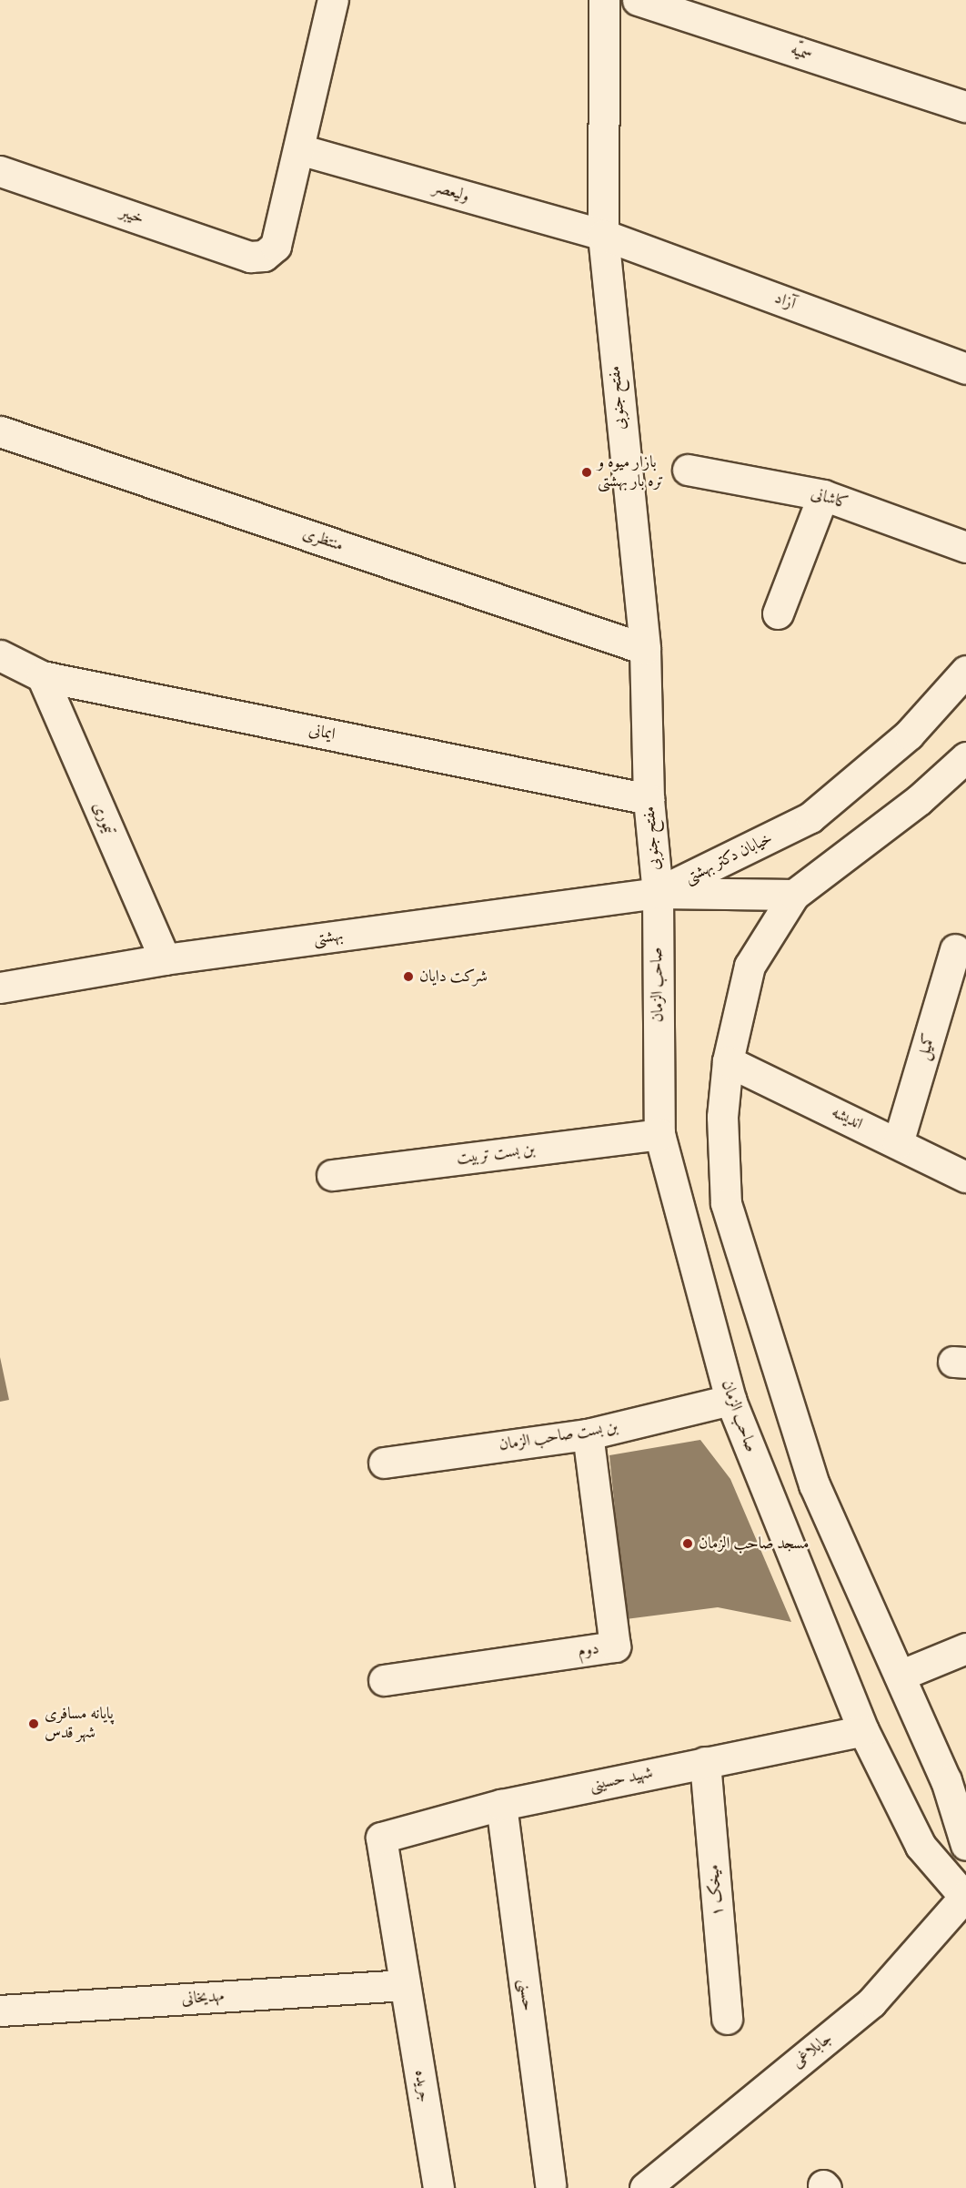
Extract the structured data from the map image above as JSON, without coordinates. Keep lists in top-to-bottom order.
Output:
{
  "streets": {
    "street": [
      "سمیّه",
      "ولیعصر",
      "خیبر",
      "آزاد",
      "مفتح جنوبی",
      "کاشانی",
      "منتظری",
      "ایمانی",
      "تیموری",
      "خیابان دکتر بهشتی",
      "بهشتی",
      "صاحب الزمان",
      "کمیل",
      "اندیشه",
      "بن بست تربیت",
      "بن بست صاحب الزمان",
      "دوم",
      "شهید حسینی",
      "میخک ۱",
      "حسنی",
      "مهدیخانی",
      "جابلاغی",
      "جریده"
    ]
  },
  "crossings": [
    ["ولیعصر", "خیبر"],
    ["ولیعصر", "آزاد"],
    ["ولیعصر", "مفتح جنوبی"],
    ["آزاد", "مفتح جنوبی"],
    ["مفتح جنوبی", "منتظری"],
    ["مفتح جنوبی", "ایمانی"],
    ["مفتح جنوبی", "خیابان دکتر بهشتی"],
    ["مفتح جنوبی", "بهشتی"],
    ["مفتح جنوبی", "صاحب الزمان"],
    ["ایمانی", "تیموری"],
    ["تیموری", "بهشتی"],
    ["خیابان دکتر بهشتی", "بهشتی"],
    ["خیابان دکتر بهشتی", "صاحب الزمان"],
    ["بهشتی", "صاحب الزمان"],
    ["صاحب الزمان", "بن بست تربیت"],
    ["صاحب الزمان", "بن بست صاحب الزمان"],
    ["صاحب الزمان", "شهید حسینی"],
    ["صاحب الزمان", "جابلاغی"],
    ["کمیل", "اندیشه"],
    ["بن بست صاحب الزمان", "دوم"],
    ["شهید حسینی", "میخک ۱"],
    ["شهید حسینی", "حسنی"],
    ["شهید حسینی", "جریده"],
    ["مهدیخانی", "جریده"]
  ],
  "places": [
    "بازار میوه و تره بار بهشتی",
    "شرکت دایان",
    "مسجد صاحب الزمان",
    "پایانه مسافری شهر قدس"
  ]
}
